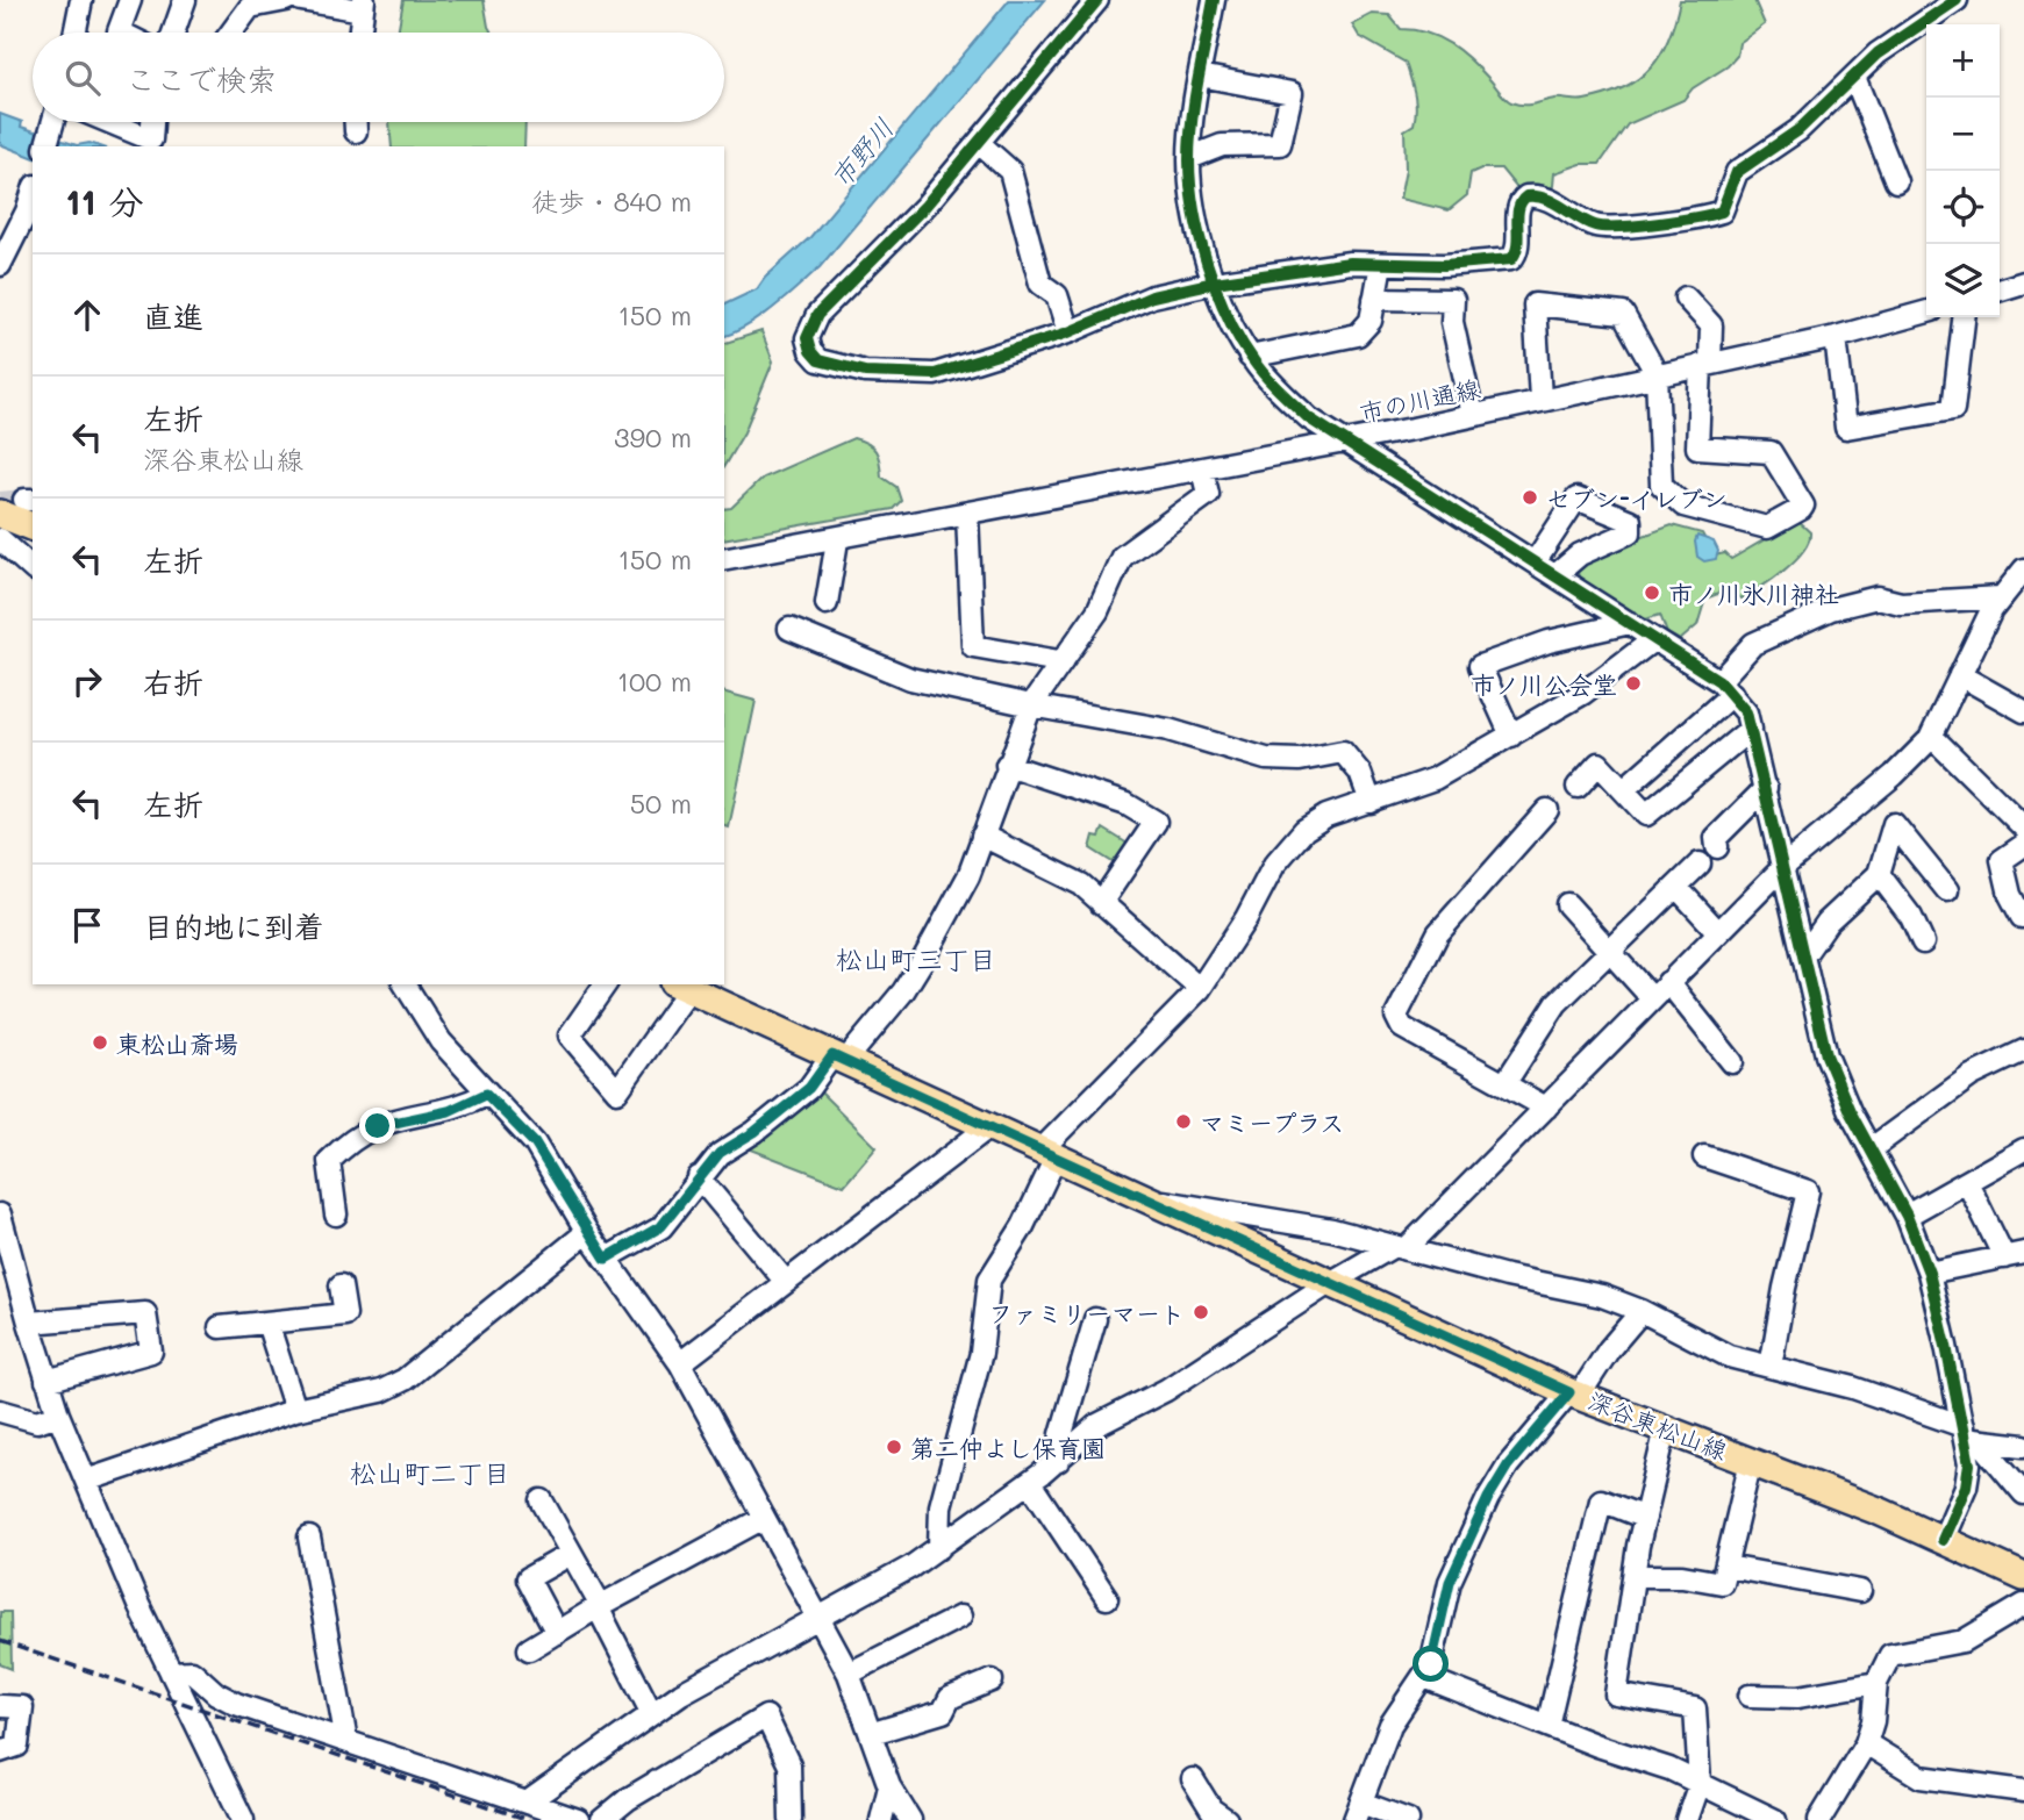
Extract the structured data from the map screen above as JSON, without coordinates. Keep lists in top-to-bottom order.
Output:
{
  "streets": {
    "main road": ["深谷東松山線"],
    "street": ["市の川通線"]
  },
  "districts": ["松山町三丁目", "松山町二丁目"],
  "water": ["市野川"],
  "places": [
    "セブン-イレブン",
    "市ノ川氷川神社",
    "市ノ川公会堂",
    "東松山斎場",
    "マミープラス",
    "ファミリーマート",
    "第二仲よし保育園"
  ],
  "page": {
    "map_buttons": ["+", "−"],
    "search": "ここで検索",
    "heading": ["11 分", "徒歩 · 840 m"],
    "list": [
      ["直進", "150 m"],
      ["左折", "深谷東松山線", "390 m"],
      ["左折", "150 m"],
      ["右折", "100 m"],
      ["左折", "50 m"],
      "目的地に到着"
    ]
  }
}
